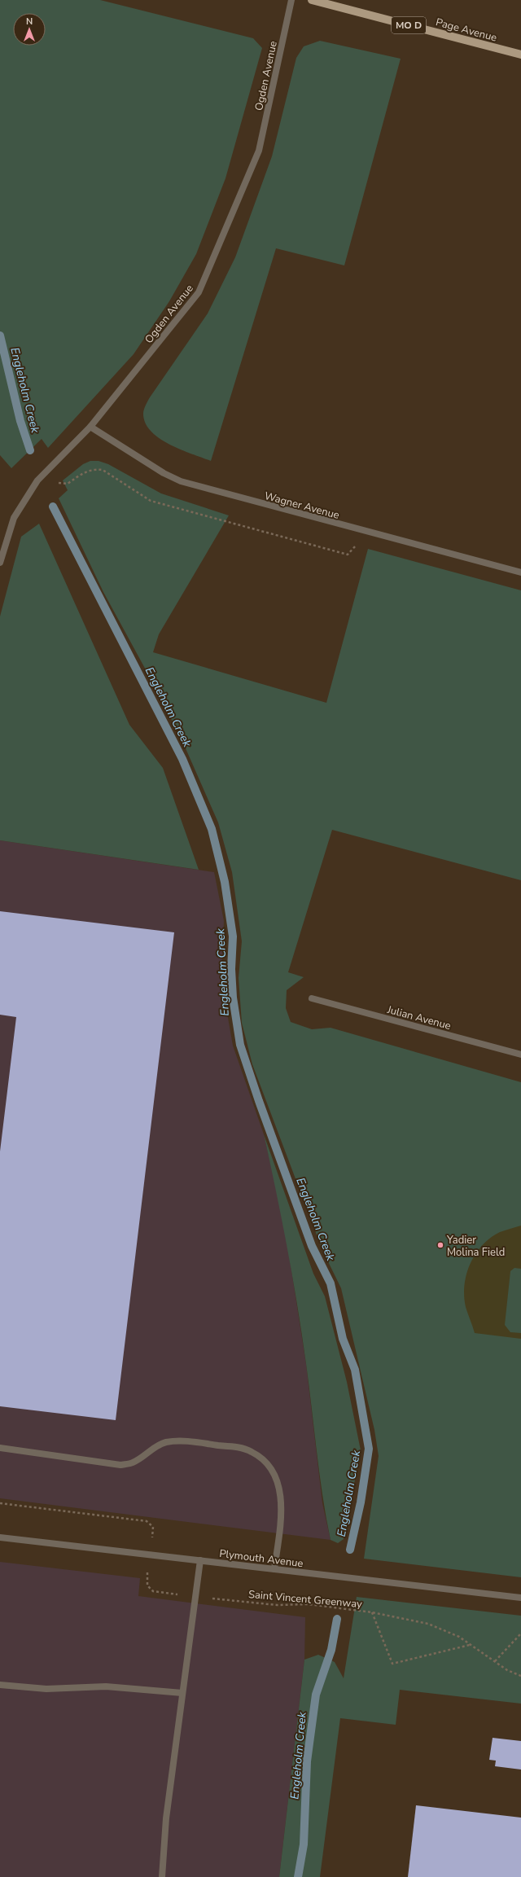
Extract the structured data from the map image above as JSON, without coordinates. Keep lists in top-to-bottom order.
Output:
{
  "streets": {
    "main road": ["MO D", "Page Avenue"],
    "street": [
      "Ogden Avenue",
      "Wagner Avenue",
      "Julian Avenue",
      "Plymouth Avenue"
    ],
    "path": ["Saint Vincent Greenway"]
  },
  "crossings": [
    ["Ogden Avenue", "Wagner Avenue"]
  ],
  "water": ["Engleholm Creek"],
  "places": ["Yadier Molina Field"],
  "north": "top"
}
